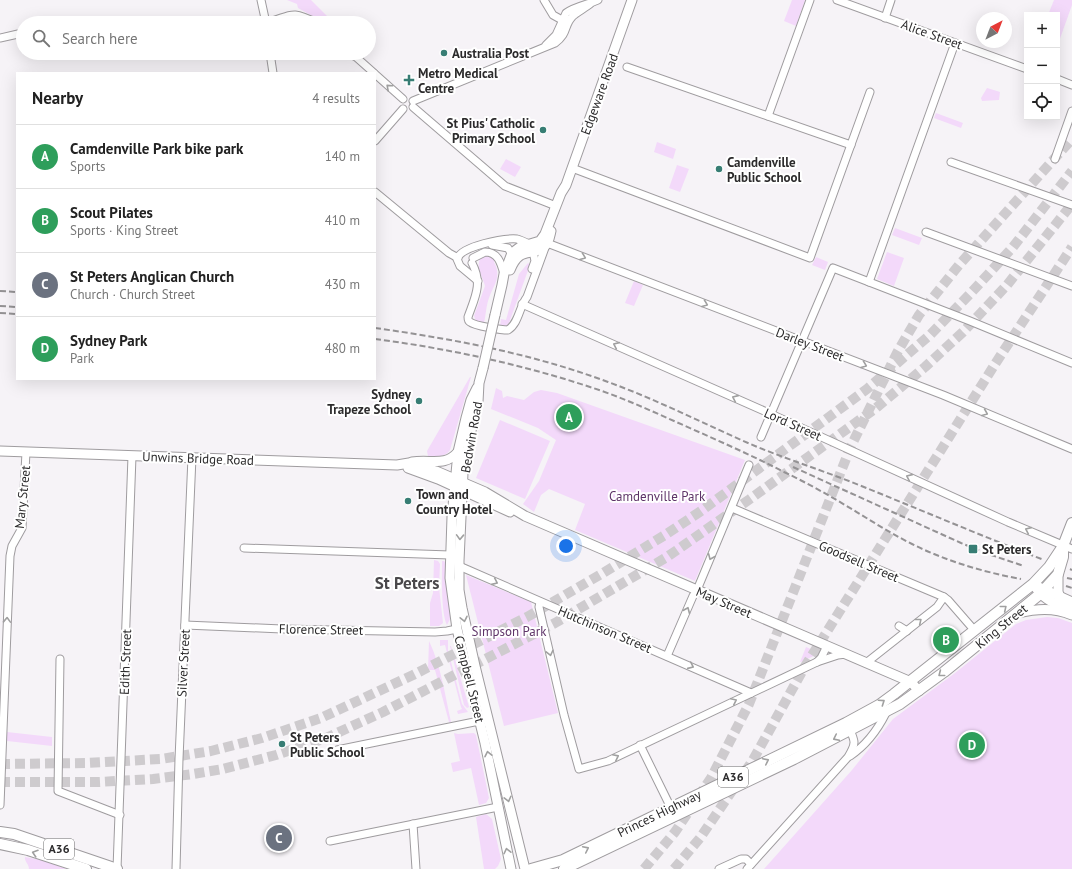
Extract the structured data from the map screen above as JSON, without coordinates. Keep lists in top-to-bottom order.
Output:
{
  "streets": {
    "highway": ["King Street", "A36", "Princes Highway"],
    "main road": [
      "Edgeware Road",
      "Bedwin Road",
      "Unwins Bridge Road",
      "May Street",
      "Campbell Street"
    ],
    "street": [
      "Alice Street",
      "Darley Street",
      "Lord Street",
      "Mary Street",
      "Goodsell Street",
      "Florence Street",
      "Hutchinson Street",
      "Edith Street",
      "Silver Street"
    ]
  },
  "crossings": [
    ["Lord Street", "King Street"],
    ["Bedwin Road", "Unwins Bridge Road"],
    ["Bedwin Road", "May Street"],
    ["Bedwin Road", "Campbell Street"],
    ["Unwins Bridge Road", "Mary Street"],
    ["Unwins Bridge Road", "May Street"],
    ["Unwins Bridge Road", "Edith Street"],
    ["Unwins Bridge Road", "Silver Street"],
    ["Unwins Bridge Road", "Campbell Street"],
    ["Goodsell Street", "King Street"],
    ["May Street", "King Street"],
    ["May Street", "Campbell Street"],
    ["May Street", "Princes Highway"],
    ["King Street", "Princes Highway"],
    ["Florence Street", "Silver Street"],
    ["Florence Street", "Campbell Street"],
    ["Hutchinson Street", "Campbell Street"],
    ["Edith Street", "A36"]
  ],
  "one_way": [
    "Darley Street",
    "Lord Street",
    "Mary Street",
    "Hutchinson Street"
  ],
  "districts": ["St Peters"],
  "parks": ["Camdenville Park", "Simpson Park"],
  "places": {
    "other": [
      "Australia Post",
      "St Pius' Catholic Primary School",
      "Camdenville Public School",
      "Sydney Trapeze School",
      "Town and Country Hotel",
      "St Peters Public School"
    ],
    "health": ["Metro Medical Centre"],
    "transit": ["St Peters"]
  },
  "north": "top right",
  "page": {
    "map_buttons": ["+", "−"],
    "search": "Search here",
    "heading": ["Nearby", "4 results"],
    "list": [
      {
        "mark": "A",
        "name": "Camdenville Park bike park",
        "note": "Sports",
        "value": "140 m"
      },
      {
        "mark": "B",
        "name": "Scout Pilates",
        "note": "Sports · King Street",
        "value": "410 m"
      },
      {
        "mark": "C",
        "name": "St Peters Anglican Church",
        "note": "Church · Church Street",
        "value": "430 m"
      },
      {
        "mark": "D",
        "name": "Sydney Park",
        "note": "Park",
        "value": "480 m"
      }
    ],
    "pins": [
      "A",
      "B",
      "D",
      "C"
    ]
  }
}
